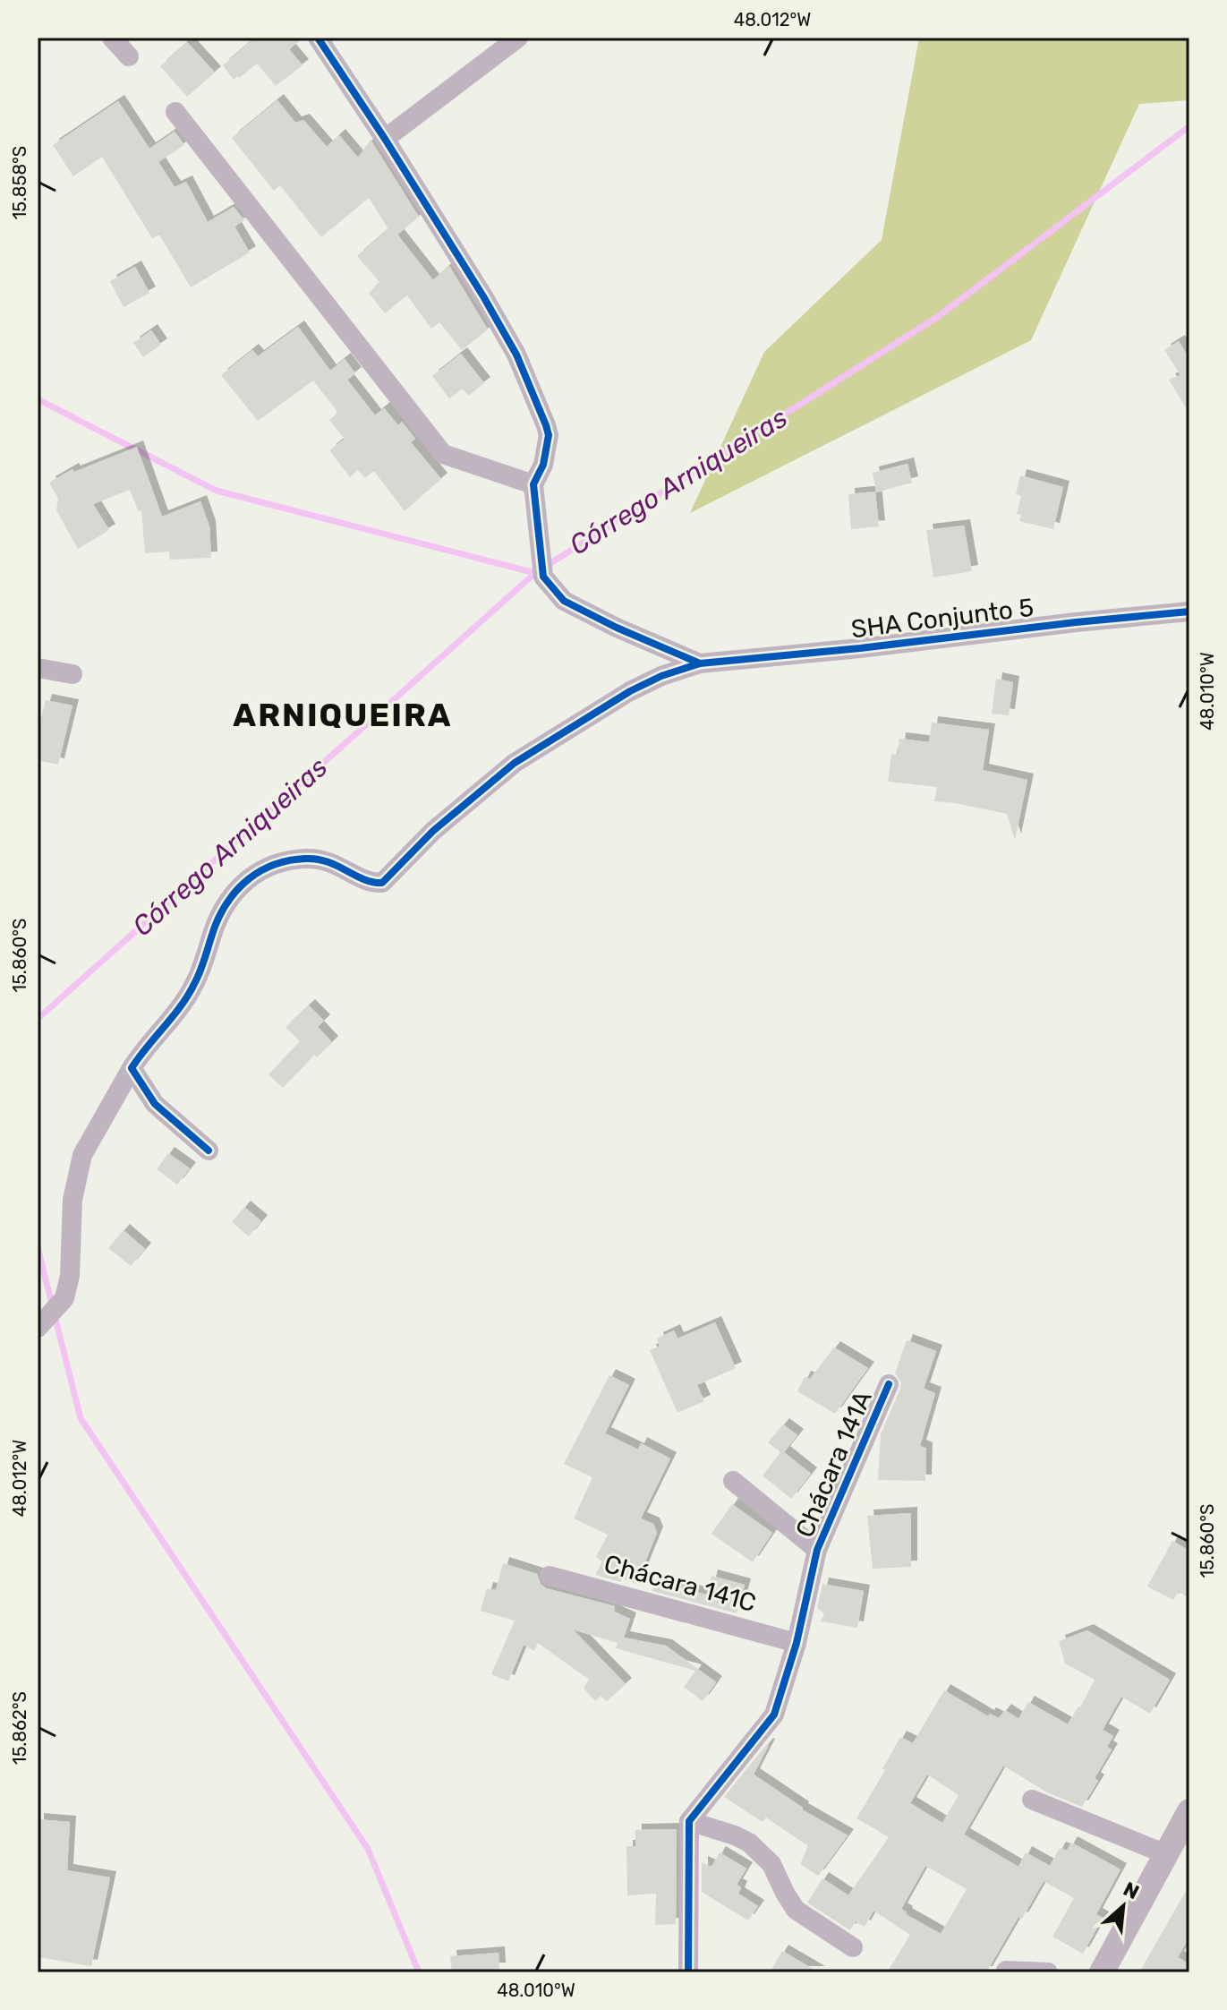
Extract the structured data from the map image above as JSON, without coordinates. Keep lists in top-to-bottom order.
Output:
{
  "streets": {
    "street": ["SHA Conjunto 5", "Chácara 141A", "Chácara 141C"]
  },
  "crossings": [
    ["Chácara 141A", "Chácara 141C"]
  ],
  "districts": ["ARNIQUEIRA"],
  "water": ["Córrego Arniqueiras"],
  "north": "top right",
  "coordinates": [
    "48.012°W",
    "15.858°S",
    "48.010°W",
    "15.860°S",
    "15.862°S"
  ]
}
